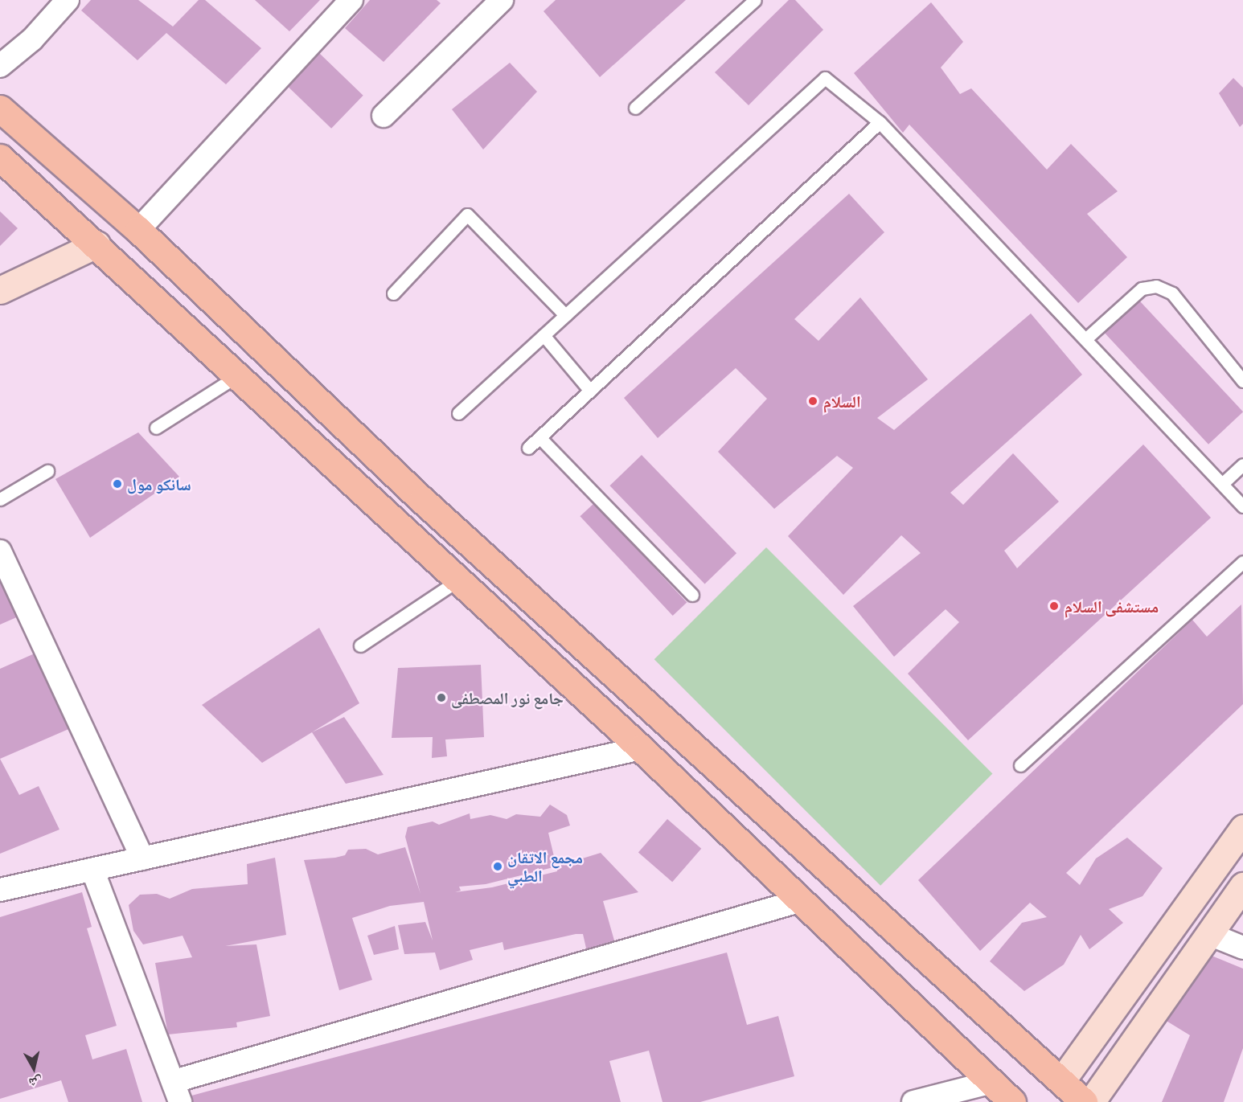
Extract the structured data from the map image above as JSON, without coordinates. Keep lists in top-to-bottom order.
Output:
{
  "places": [
    "السلام",
    "سانكو مول",
    "مستشفى السلام",
    "جامع نور المصطفى",
    "مجمع الاتقان الطبي"
  ],
  "north": "bottom"
}
